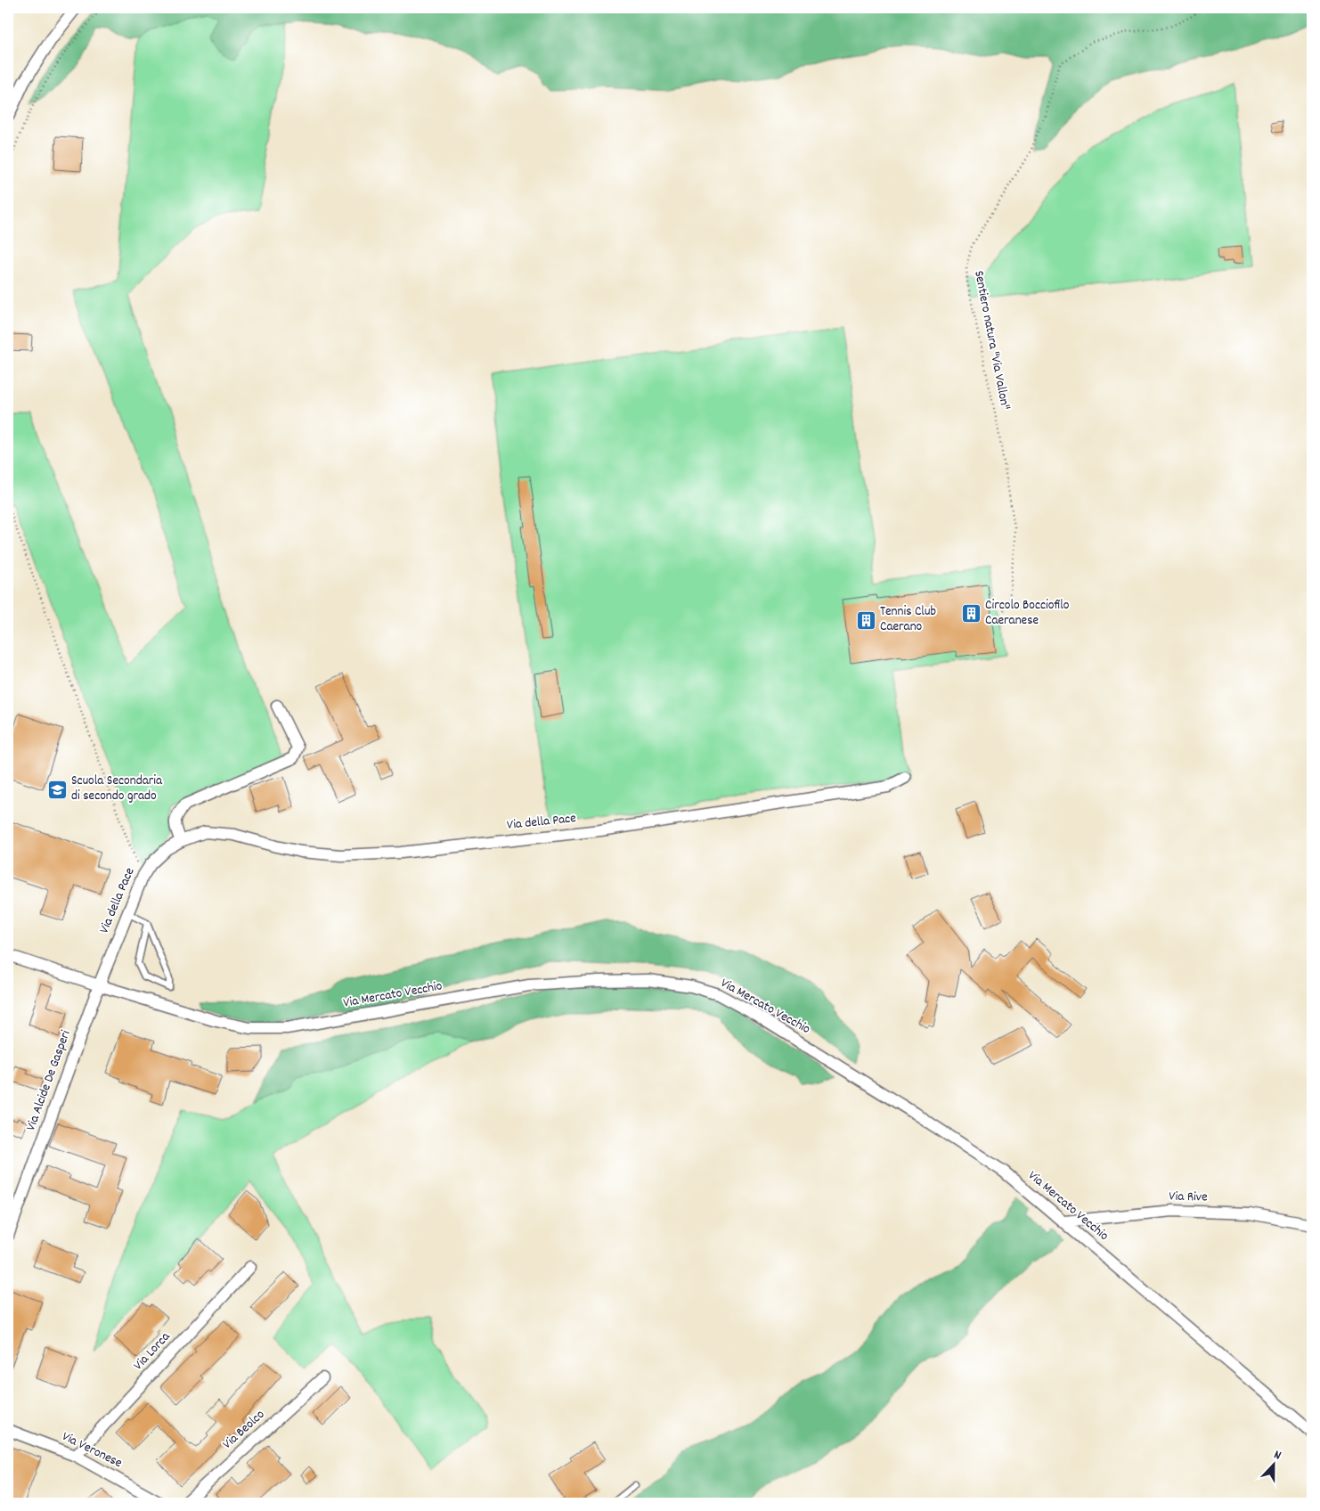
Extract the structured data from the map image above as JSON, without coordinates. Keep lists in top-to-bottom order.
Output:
{
  "streets": {
    "street": [
      "Via della Pace",
      "Via Mercato Vecchio",
      "Via Alcide De Gasperi",
      "Via Rive",
      "Via Lorca",
      "Via Beolco",
      "Via Veronese"
    ],
    "path": ["Sentiero natura \"Via Vallon\""]
  },
  "crossings": [
    ["Via della Pace", "Via Mercato Vecchio"],
    ["Via della Pace", "Via Alcide De Gasperi"],
    ["Via Mercato Vecchio", "Via Alcide De Gasperi"],
    ["Via Mercato Vecchio", "Via Rive"],
    ["Via Lorca", "Via Veronese"]
  ],
  "places": {
    "building": ["Circolo Bocciofilo Caeranese", "Tennis Club Caerano"],
    "school or university": ["Scuola Secondaria di secondo grado"]
  },
  "north": "top"
}
